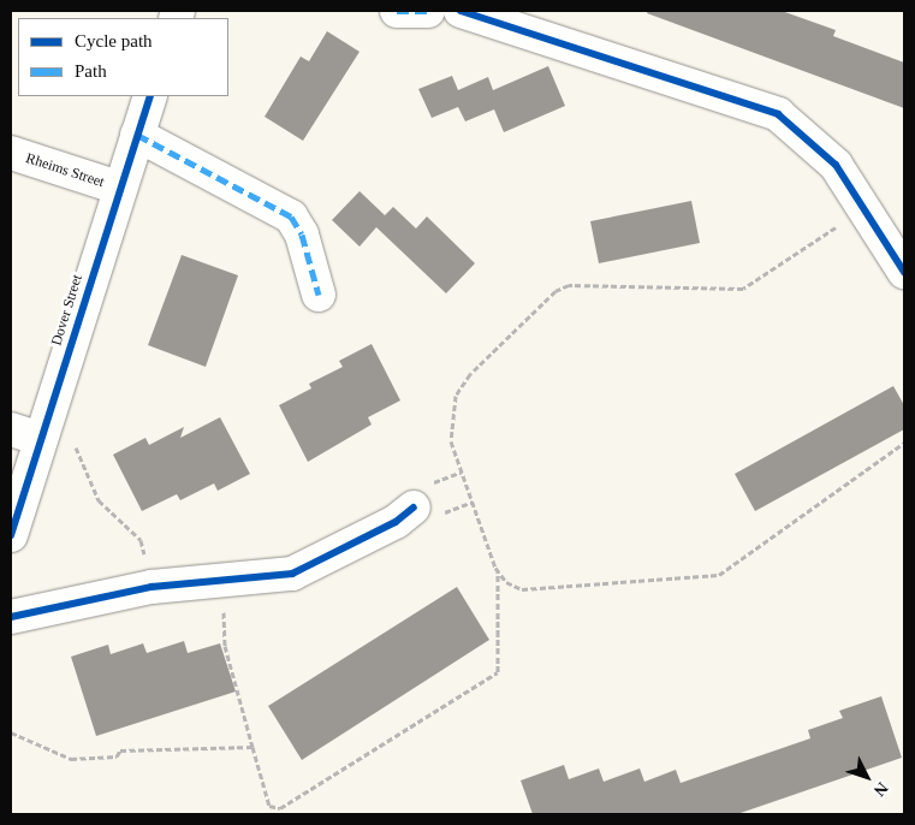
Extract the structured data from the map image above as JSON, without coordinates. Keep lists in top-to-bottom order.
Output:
{
  "streets": {
    "street": ["Rheims Street", "Dover Street"]
  },
  "crossings": [
    ["Rheims Street", "Dover Street"]
  ],
  "legend": ["Cycle path", "Path"],
  "north": "bottom right"
}
